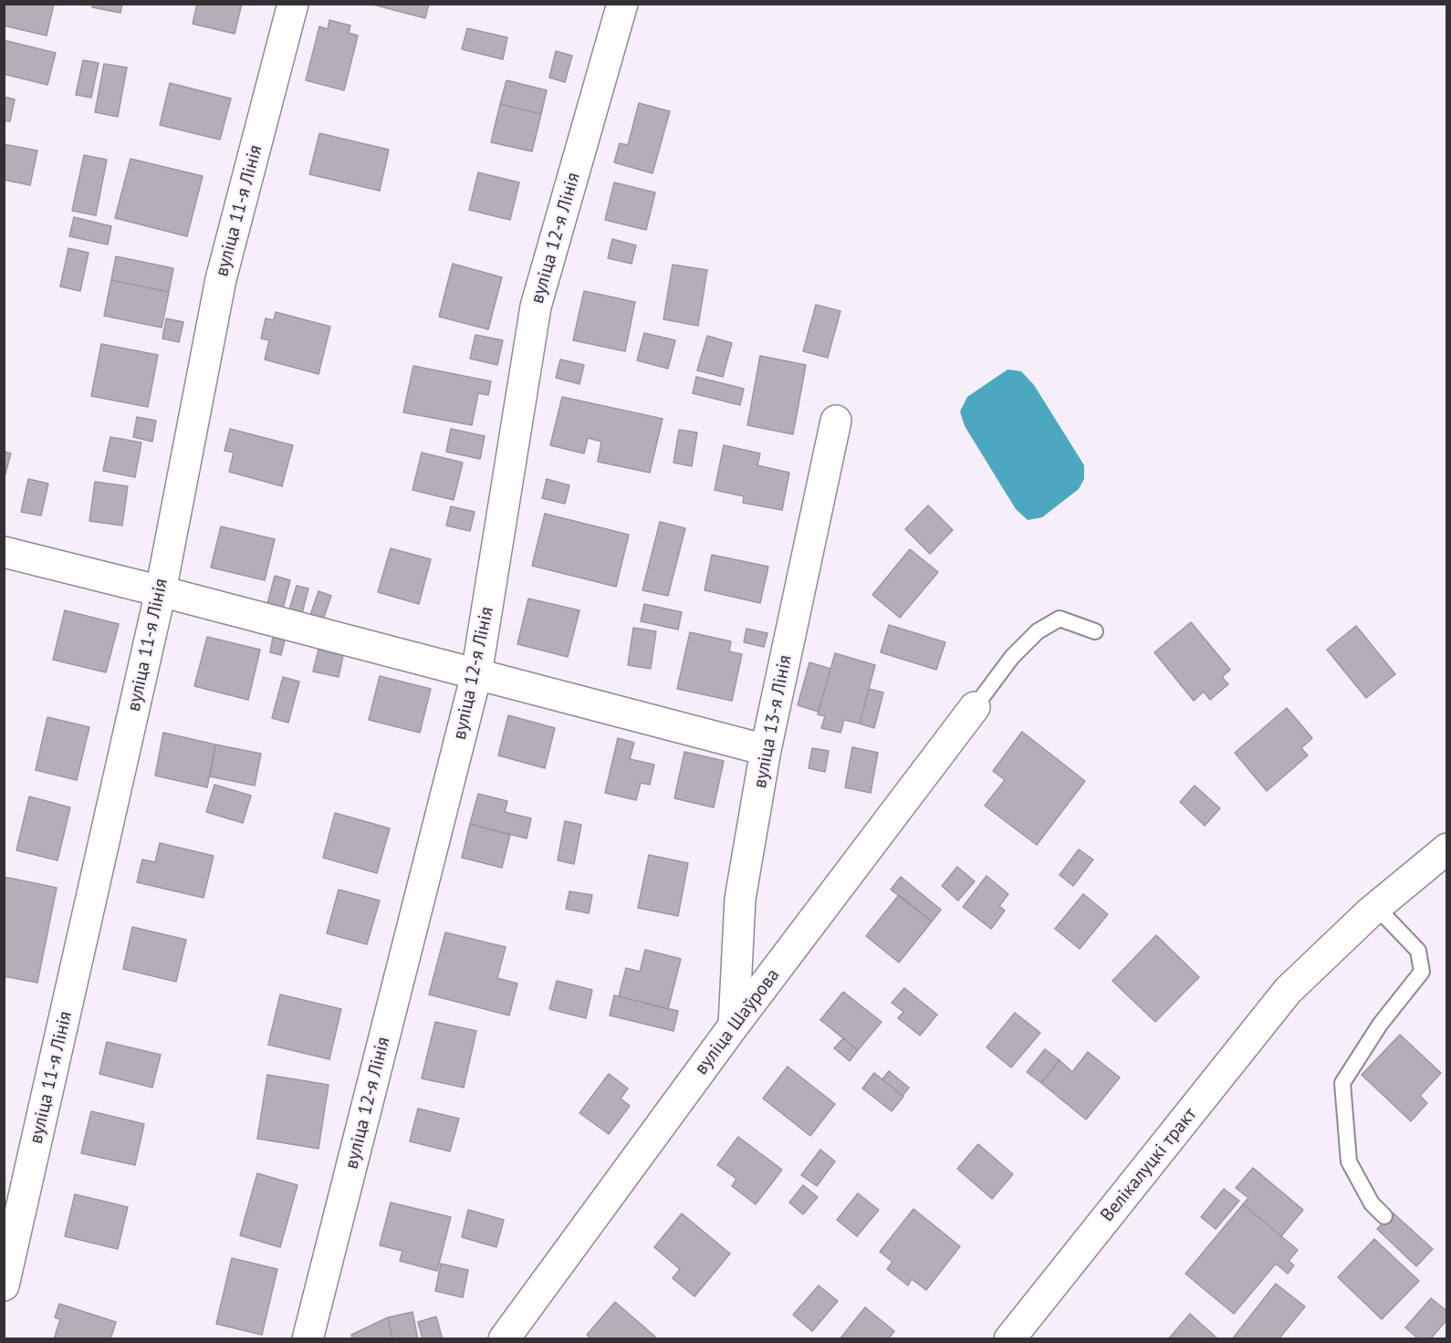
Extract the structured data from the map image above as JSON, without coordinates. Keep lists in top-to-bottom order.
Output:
{
  "streets": {
    "street": [
      "вуліца 11-я Лінія",
      "вуліца 12-я Лінія",
      "вуліца 13-я Лінія",
      "вуліца Шаўрова",
      "Велікалуцкі тракт"
    ]
  },
  "crossings": [
    ["вуліца 13-я Лінія", "вуліца Шаўрова"]
  ]
}
